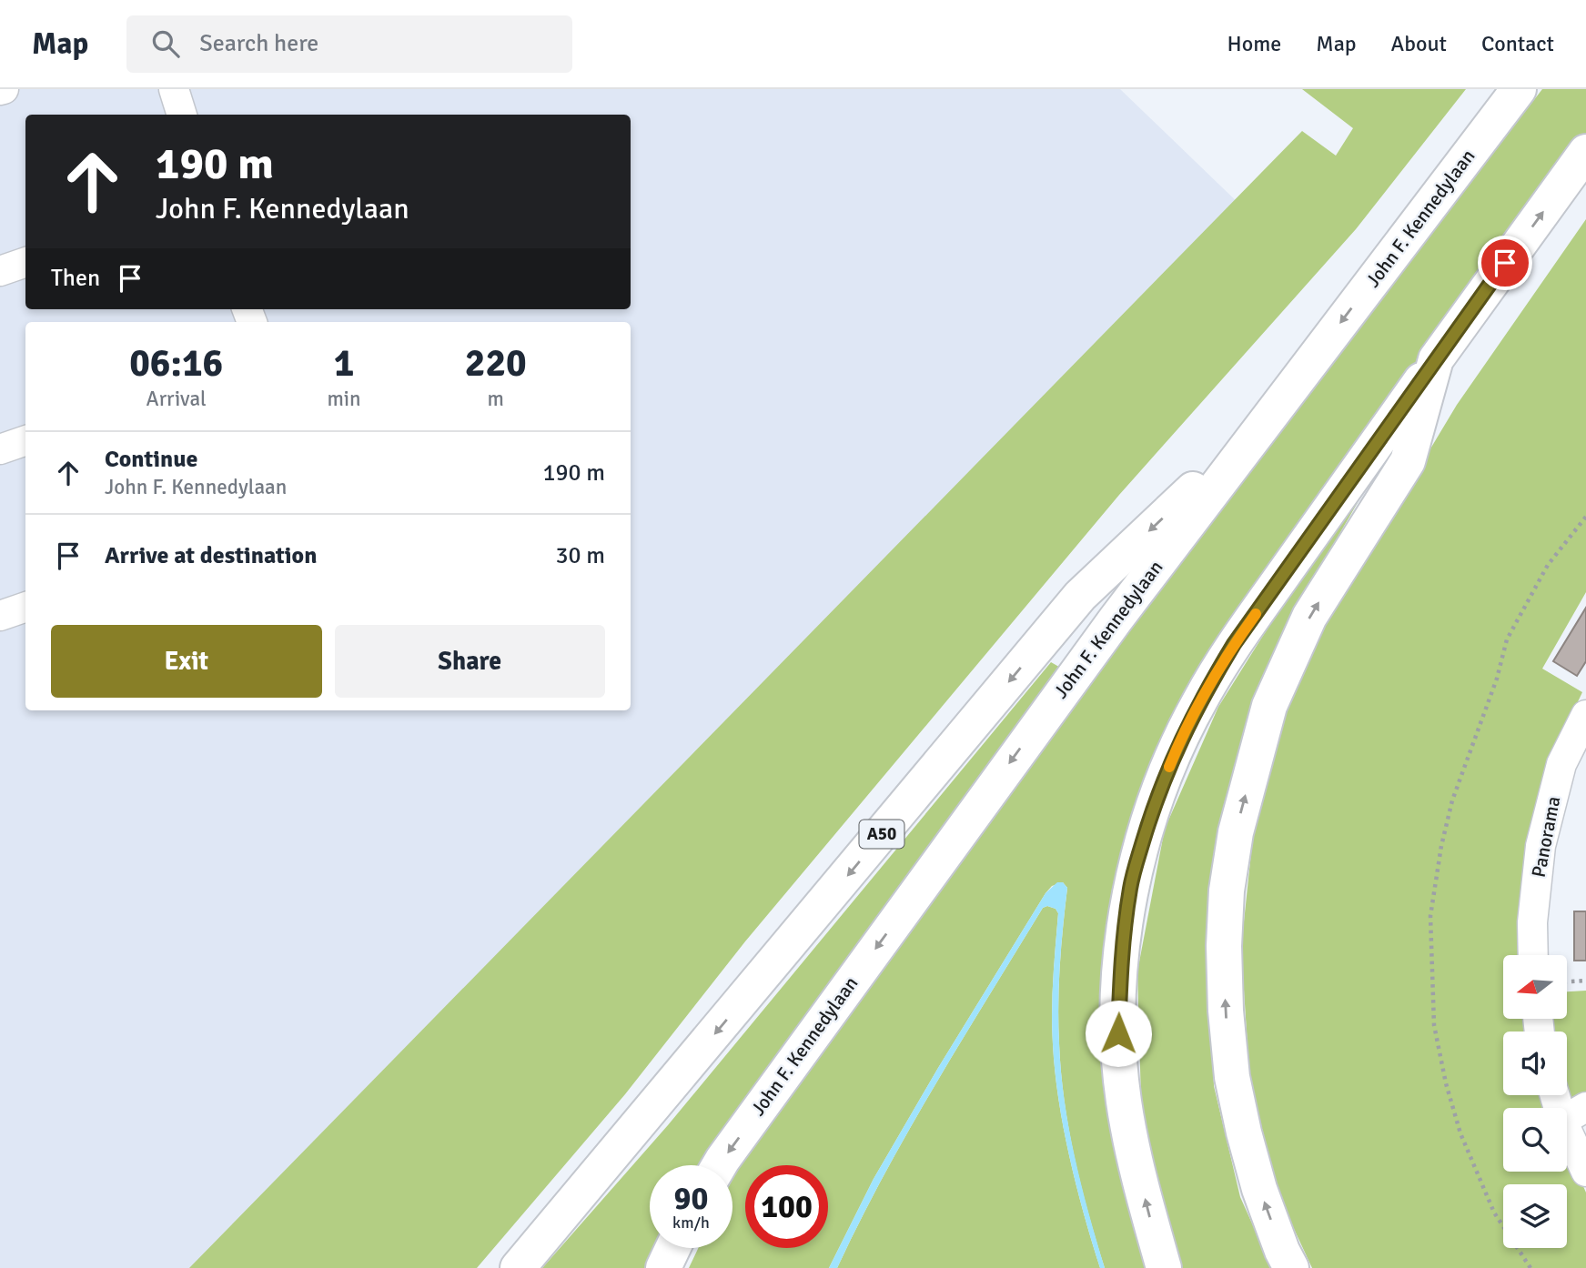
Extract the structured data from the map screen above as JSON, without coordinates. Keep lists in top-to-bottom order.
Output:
{
  "streets": {
    "highway": ["John F. Kennedylaan", "A50"],
    "street": ["Panorama"]
  },
  "crossings": [
    ["John F. Kennedylaan", "A50"]
  ],
  "north": "left",
  "page": {
    "header": "Map",
    "search": "Search here",
    "nav": [
      "Home",
      "Map",
      "About",
      "Contact"
    ],
    "turn": ["190 m", "John F. Kennedylaan"],
    "then": "Then",
    "eta": [
      "06:16",
      "Arrival",
      "1",
      "min",
      "220",
      "m"
    ],
    "list": [
      {
        "name": "Continue",
        "note": "John F. Kennedylaan",
        "value": "190 m"
      },
      {
        "name": "Arrive at destination",
        "value": "30 m"
      }
    ],
    "buttons": ["Exit", "Share"],
    "speed": "90 km/h",
    "limit": "100"
  }
}
